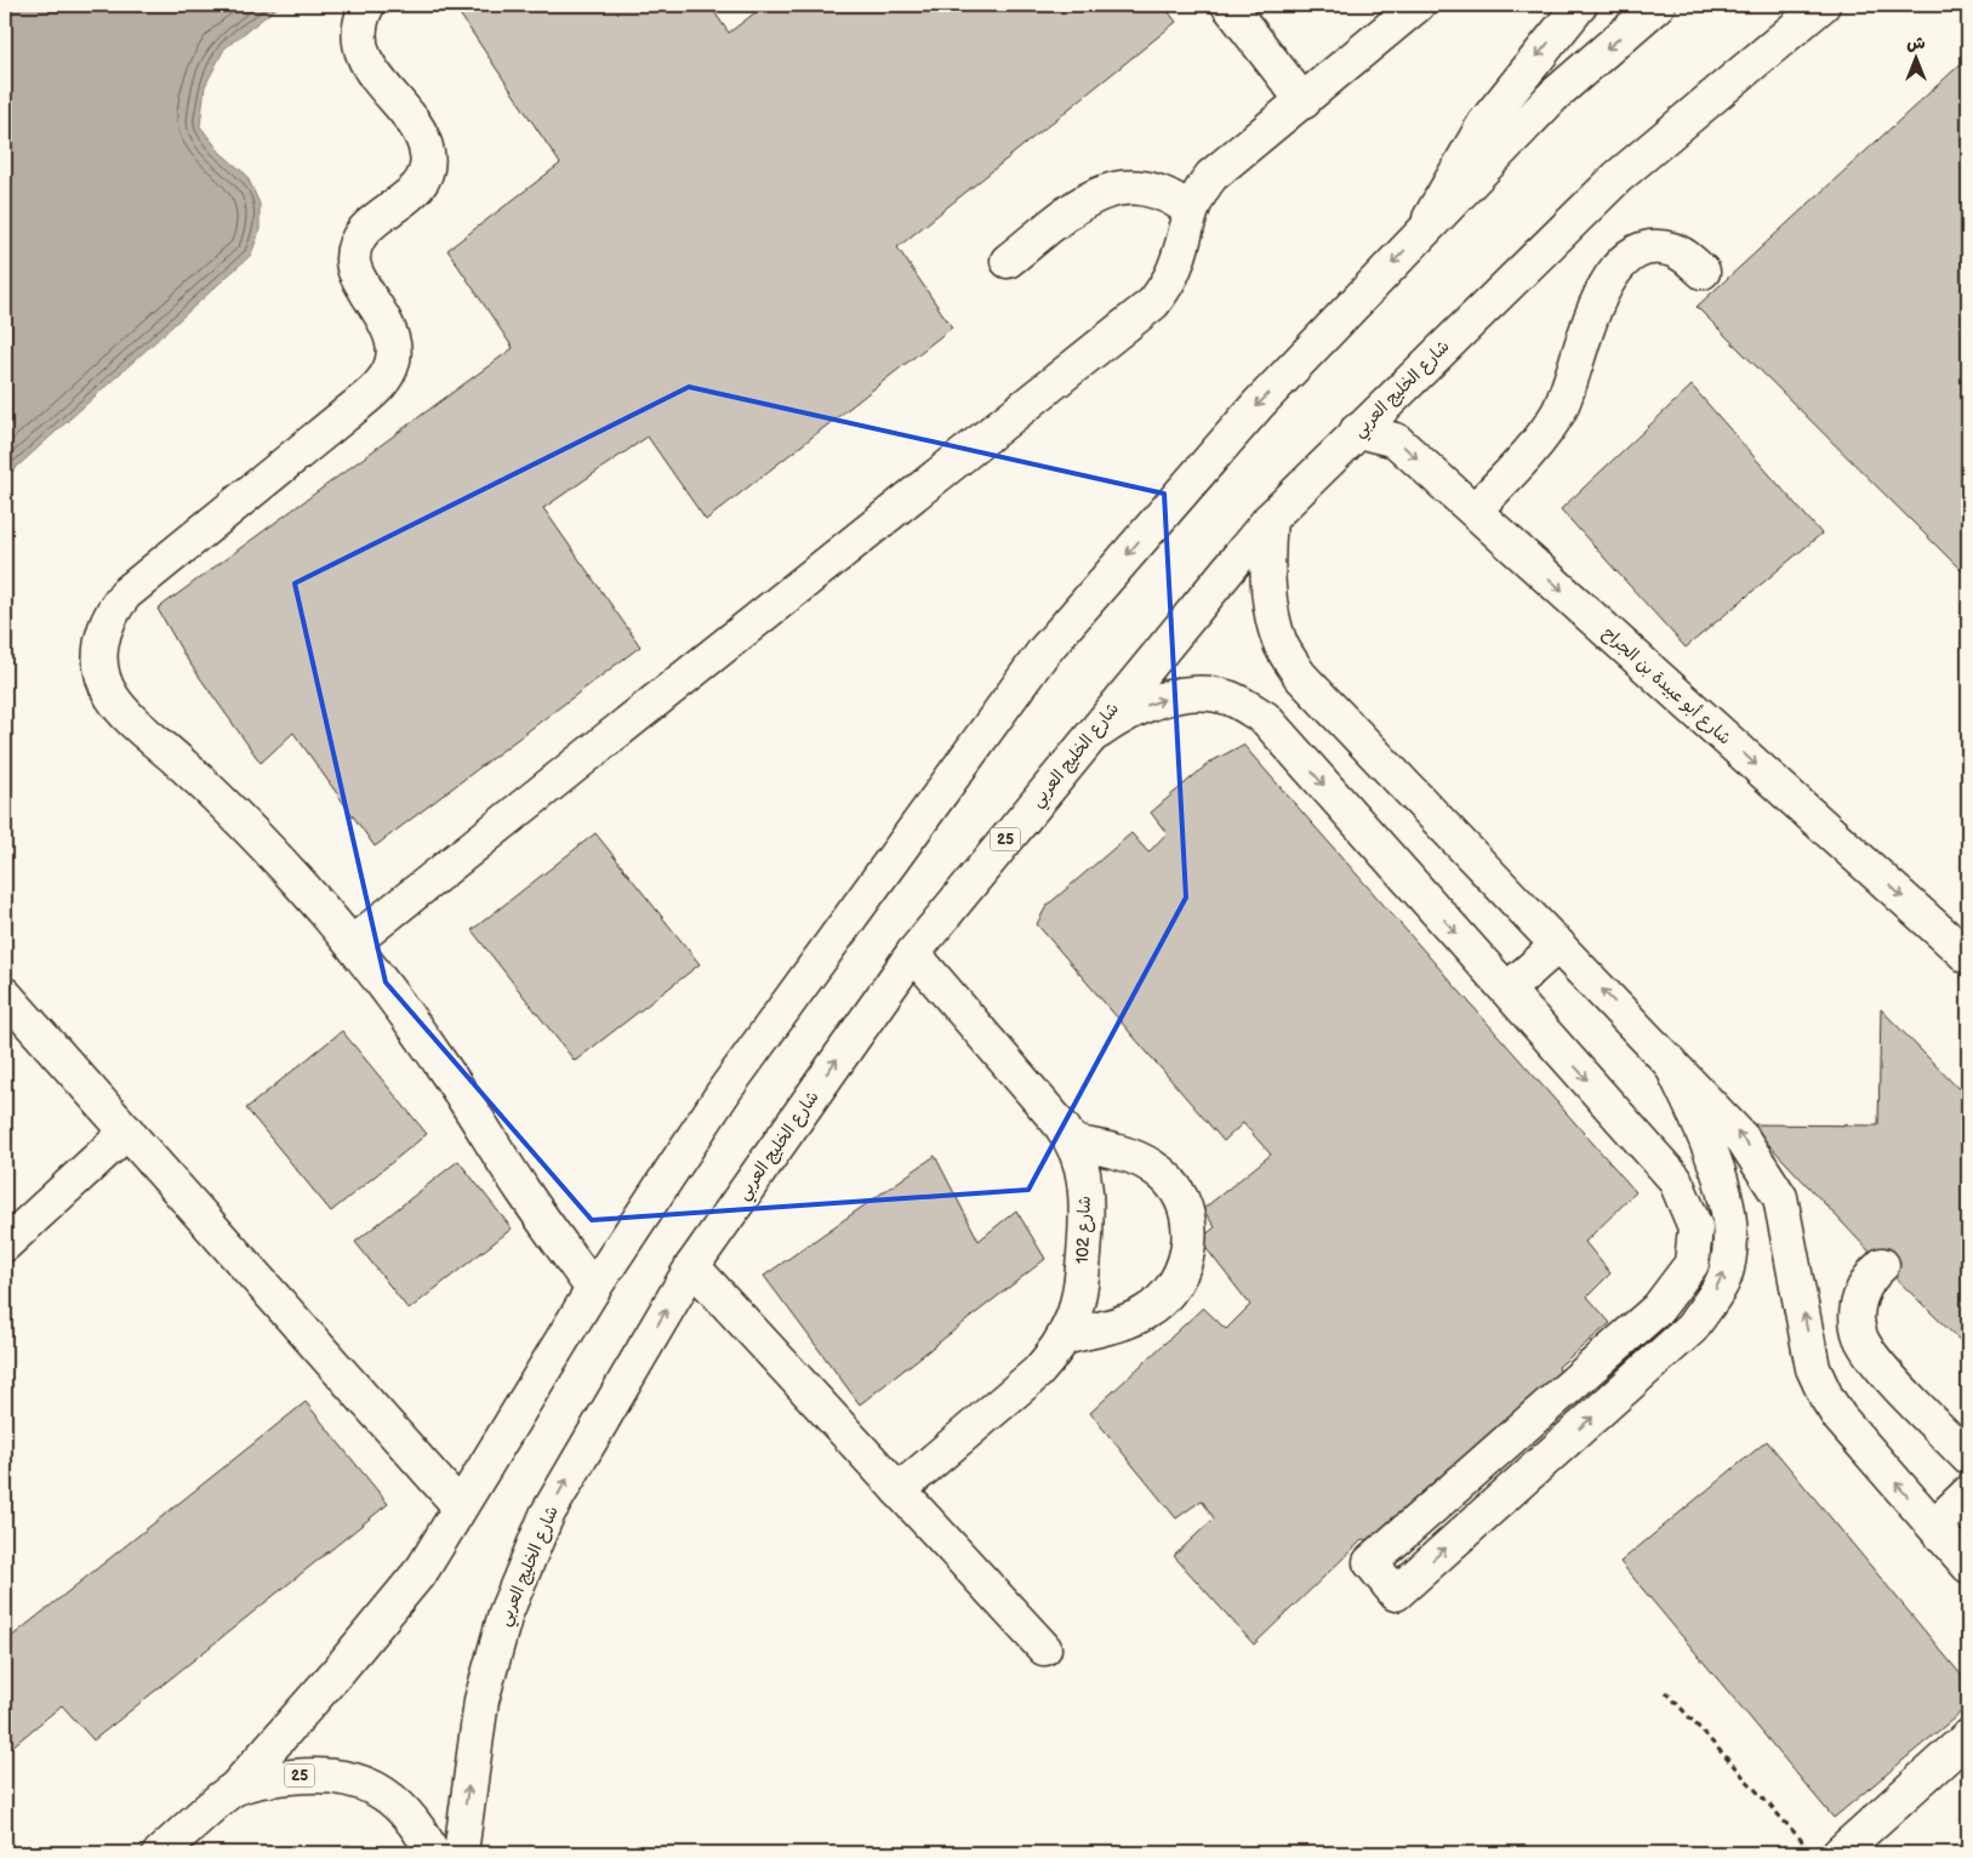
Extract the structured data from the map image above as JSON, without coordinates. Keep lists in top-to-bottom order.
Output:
{
  "streets": {
    "main road": [
      "شارع الخليج العربي",
      "شارع أبو عبيدة بن الجراح",
      "25",
      "شارع 102"
    ]
  },
  "crossings": [
    ["شارع الخليج العربي", "شارع أبو عبيدة بن الجراح"],
    ["شارع الخليج العربي", "شارع 102"]
  ],
  "north": "top"
}
